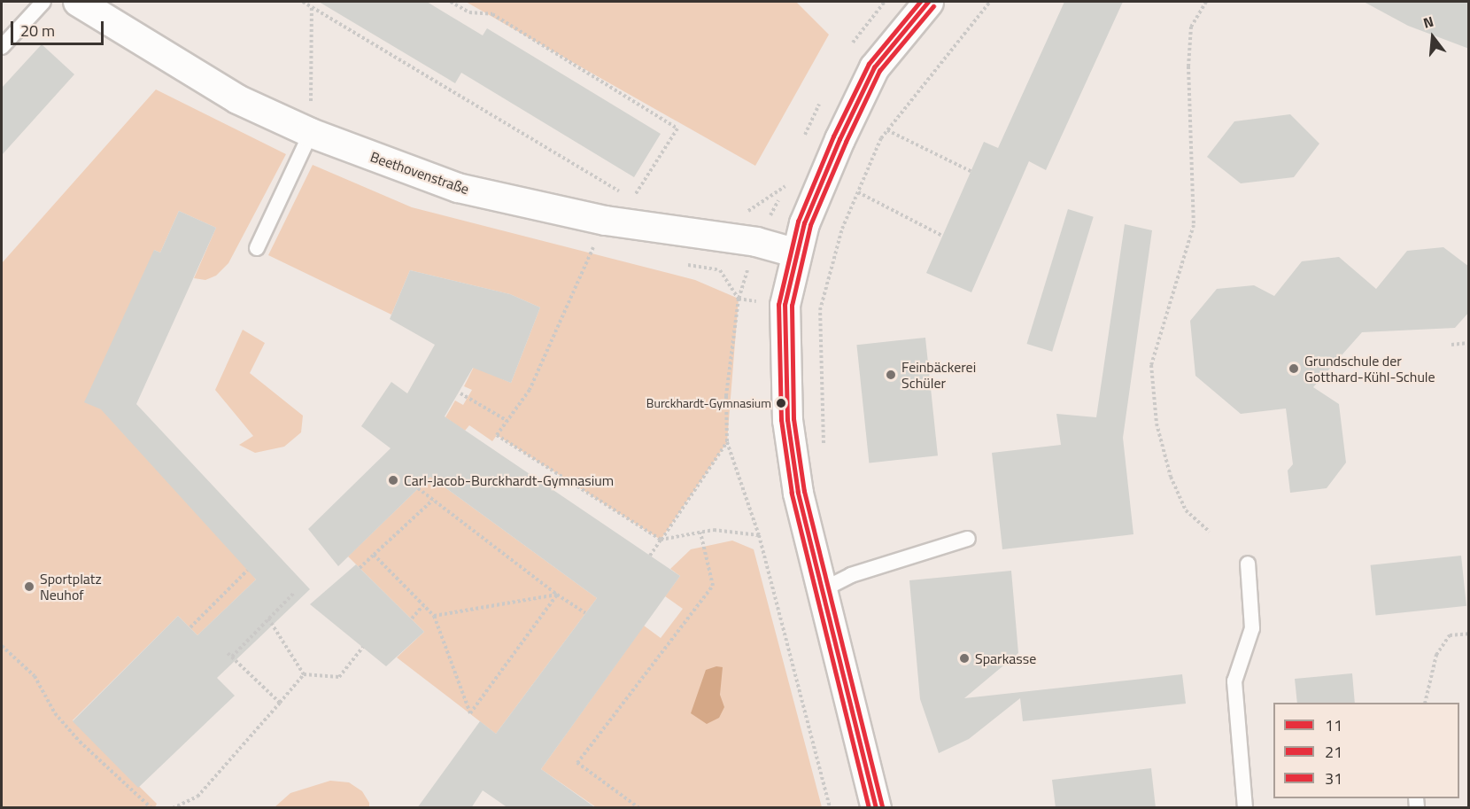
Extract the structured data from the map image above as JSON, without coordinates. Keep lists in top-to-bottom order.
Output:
{
  "streets": {
    "street": ["Beethovenstraße"]
  },
  "places": [
    "Grundschule der Gotthard-Kühl-Schule",
    "Feinbäckerei Schüler",
    "Burckhardt-Gymnasium",
    "Carl-Jacob-Burckhardt-Gymnasium",
    "Sportplatz Neuhof",
    "Sparkasse"
  ],
  "lines": ["transit line 11", "transit line 31", "transit line 21"],
  "legend": ["11", "21", "31"],
  "scale_bar": "20 m",
  "north": "top"
}
